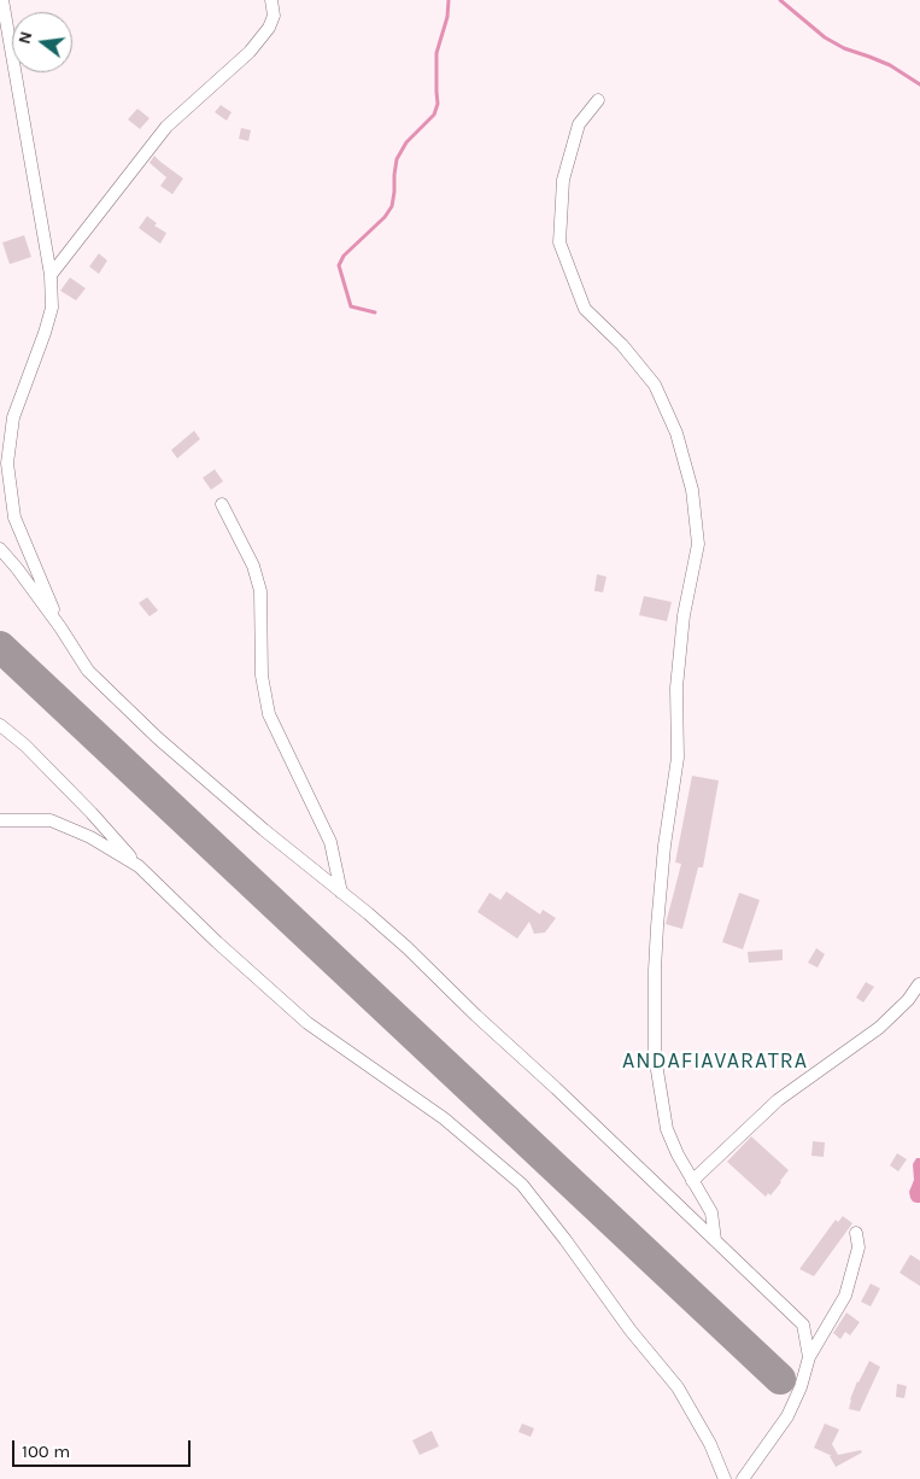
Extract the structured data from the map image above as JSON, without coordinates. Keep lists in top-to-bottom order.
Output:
{
  "districts": ["ANDAFIAVARATRA"],
  "scale_bar": "100 m",
  "north": "left"
}
